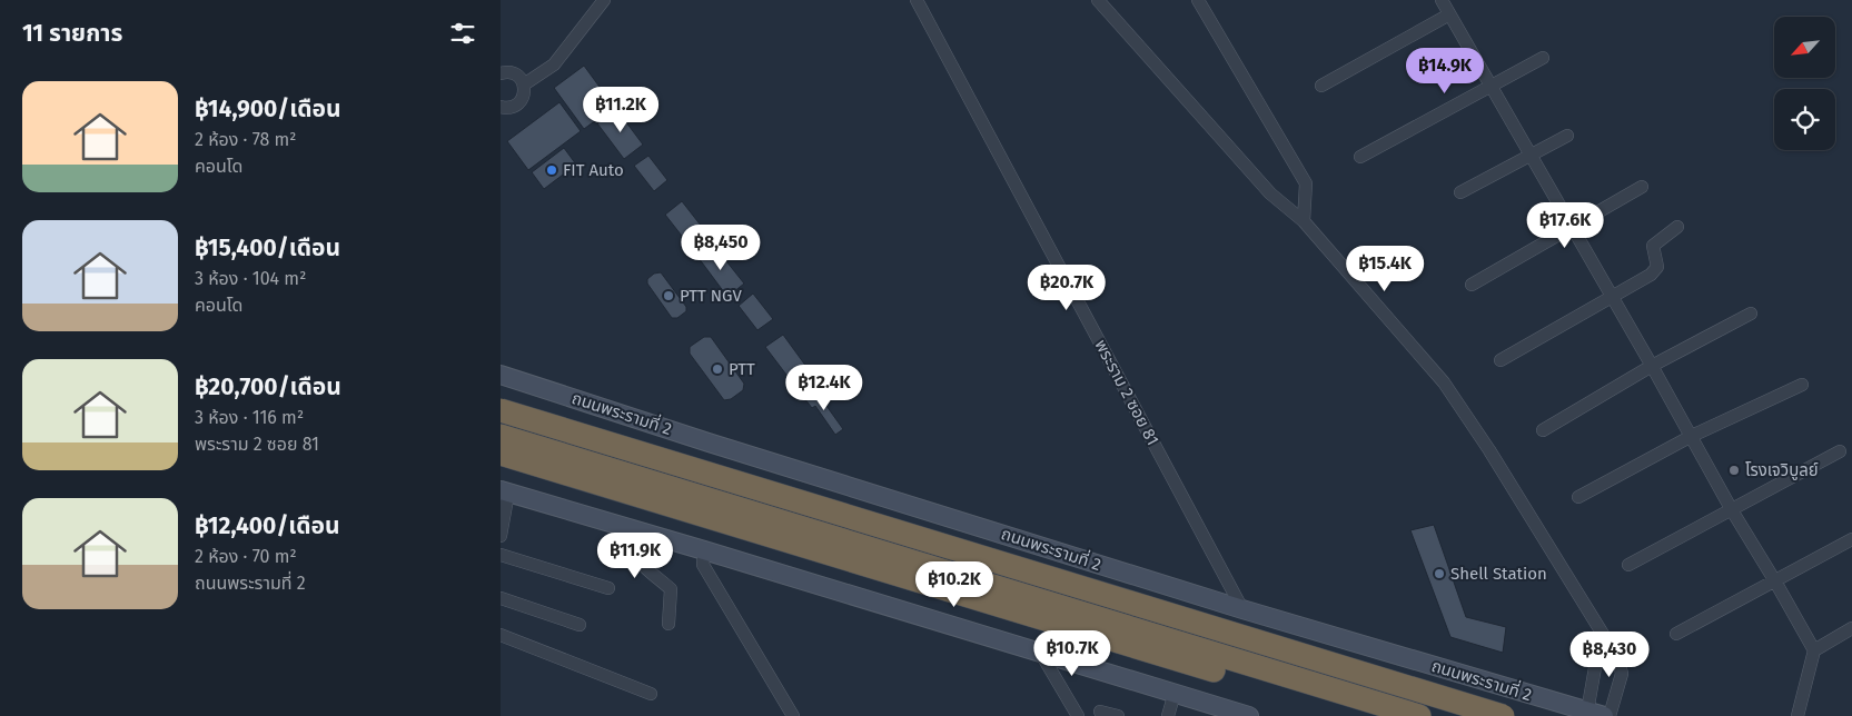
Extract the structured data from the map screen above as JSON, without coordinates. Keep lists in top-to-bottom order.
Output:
{
  "streets": {
    "highway": ["ถนนพระรามที่ 2"],
    "street": ["พระราม 2 ซอย 81"]
  },
  "crossings": [
    ["พระราม 2 ซอย 81", "ถนนพระรามที่ 2"]
  ],
  "places": [
    "FIT Auto",
    "PTT NGV",
    "PTT",
    "โรงเจวิบูลย์",
    "Shell Station"
  ],
  "north": "bottom left",
  "page": {
    "heading": "11 รายการ",
    "price": [
      "฿14.9K",
      "฿11.2K",
      "฿17.6K",
      "฿8,450",
      "฿15.4K",
      "฿20.7K",
      "฿12.4K",
      "฿11.9K",
      "฿10.2K",
      "฿10.7K",
      "฿8,430"
    ],
    "list": [
      {
        "name": "฿14,900/เดือน",
        "note": "2 ห้อง · 78 m² · คอนโด"
      },
      {
        "name": "฿15,400/เดือน",
        "note": "3 ห้อง · 104 m² · คอนโด"
      },
      {
        "name": "฿20,700/เดือน",
        "note": "3 ห้อง · 116 m² · พระราม 2 ซอย 81"
      },
      {
        "name": "฿12,400/เดือน",
        "note": "2 ห้อง · 70 m² · ถนนพระรามที่ 2"
      }
    ]
  }
}
